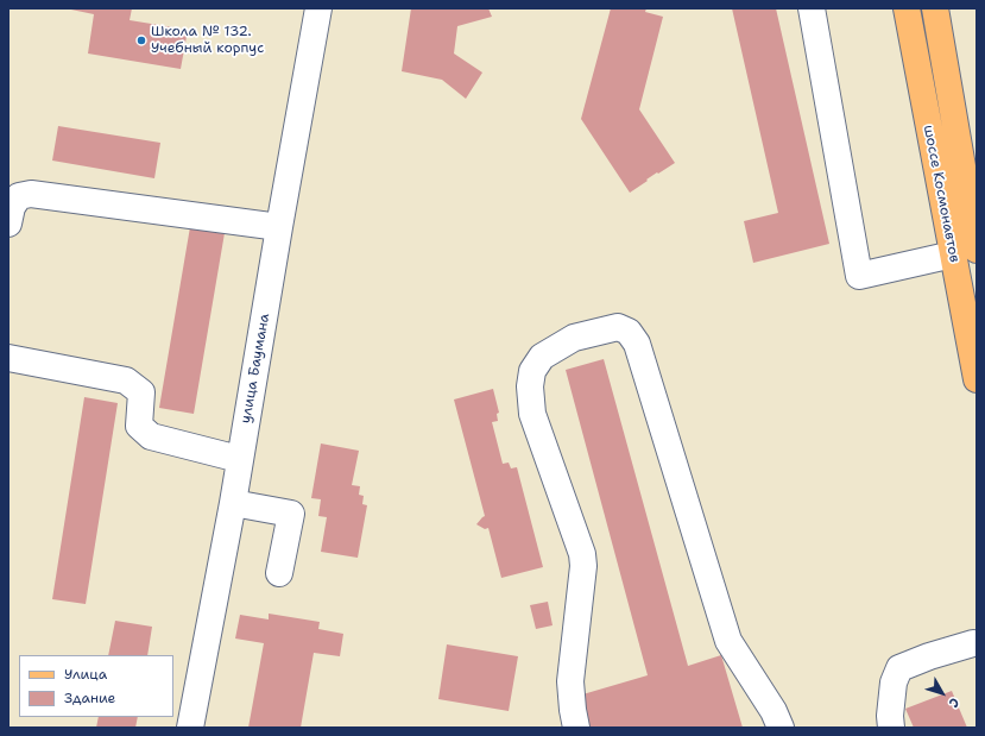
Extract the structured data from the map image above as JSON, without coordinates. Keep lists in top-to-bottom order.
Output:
{
  "streets": {
    "main road": ["шоссе Космонавтов"],
    "street": ["улица Баумана"]
  },
  "places": ["Школа № 132. Учебный корпус"],
  "legend": ["Улица", "Здание"],
  "north": "bottom right"
}
